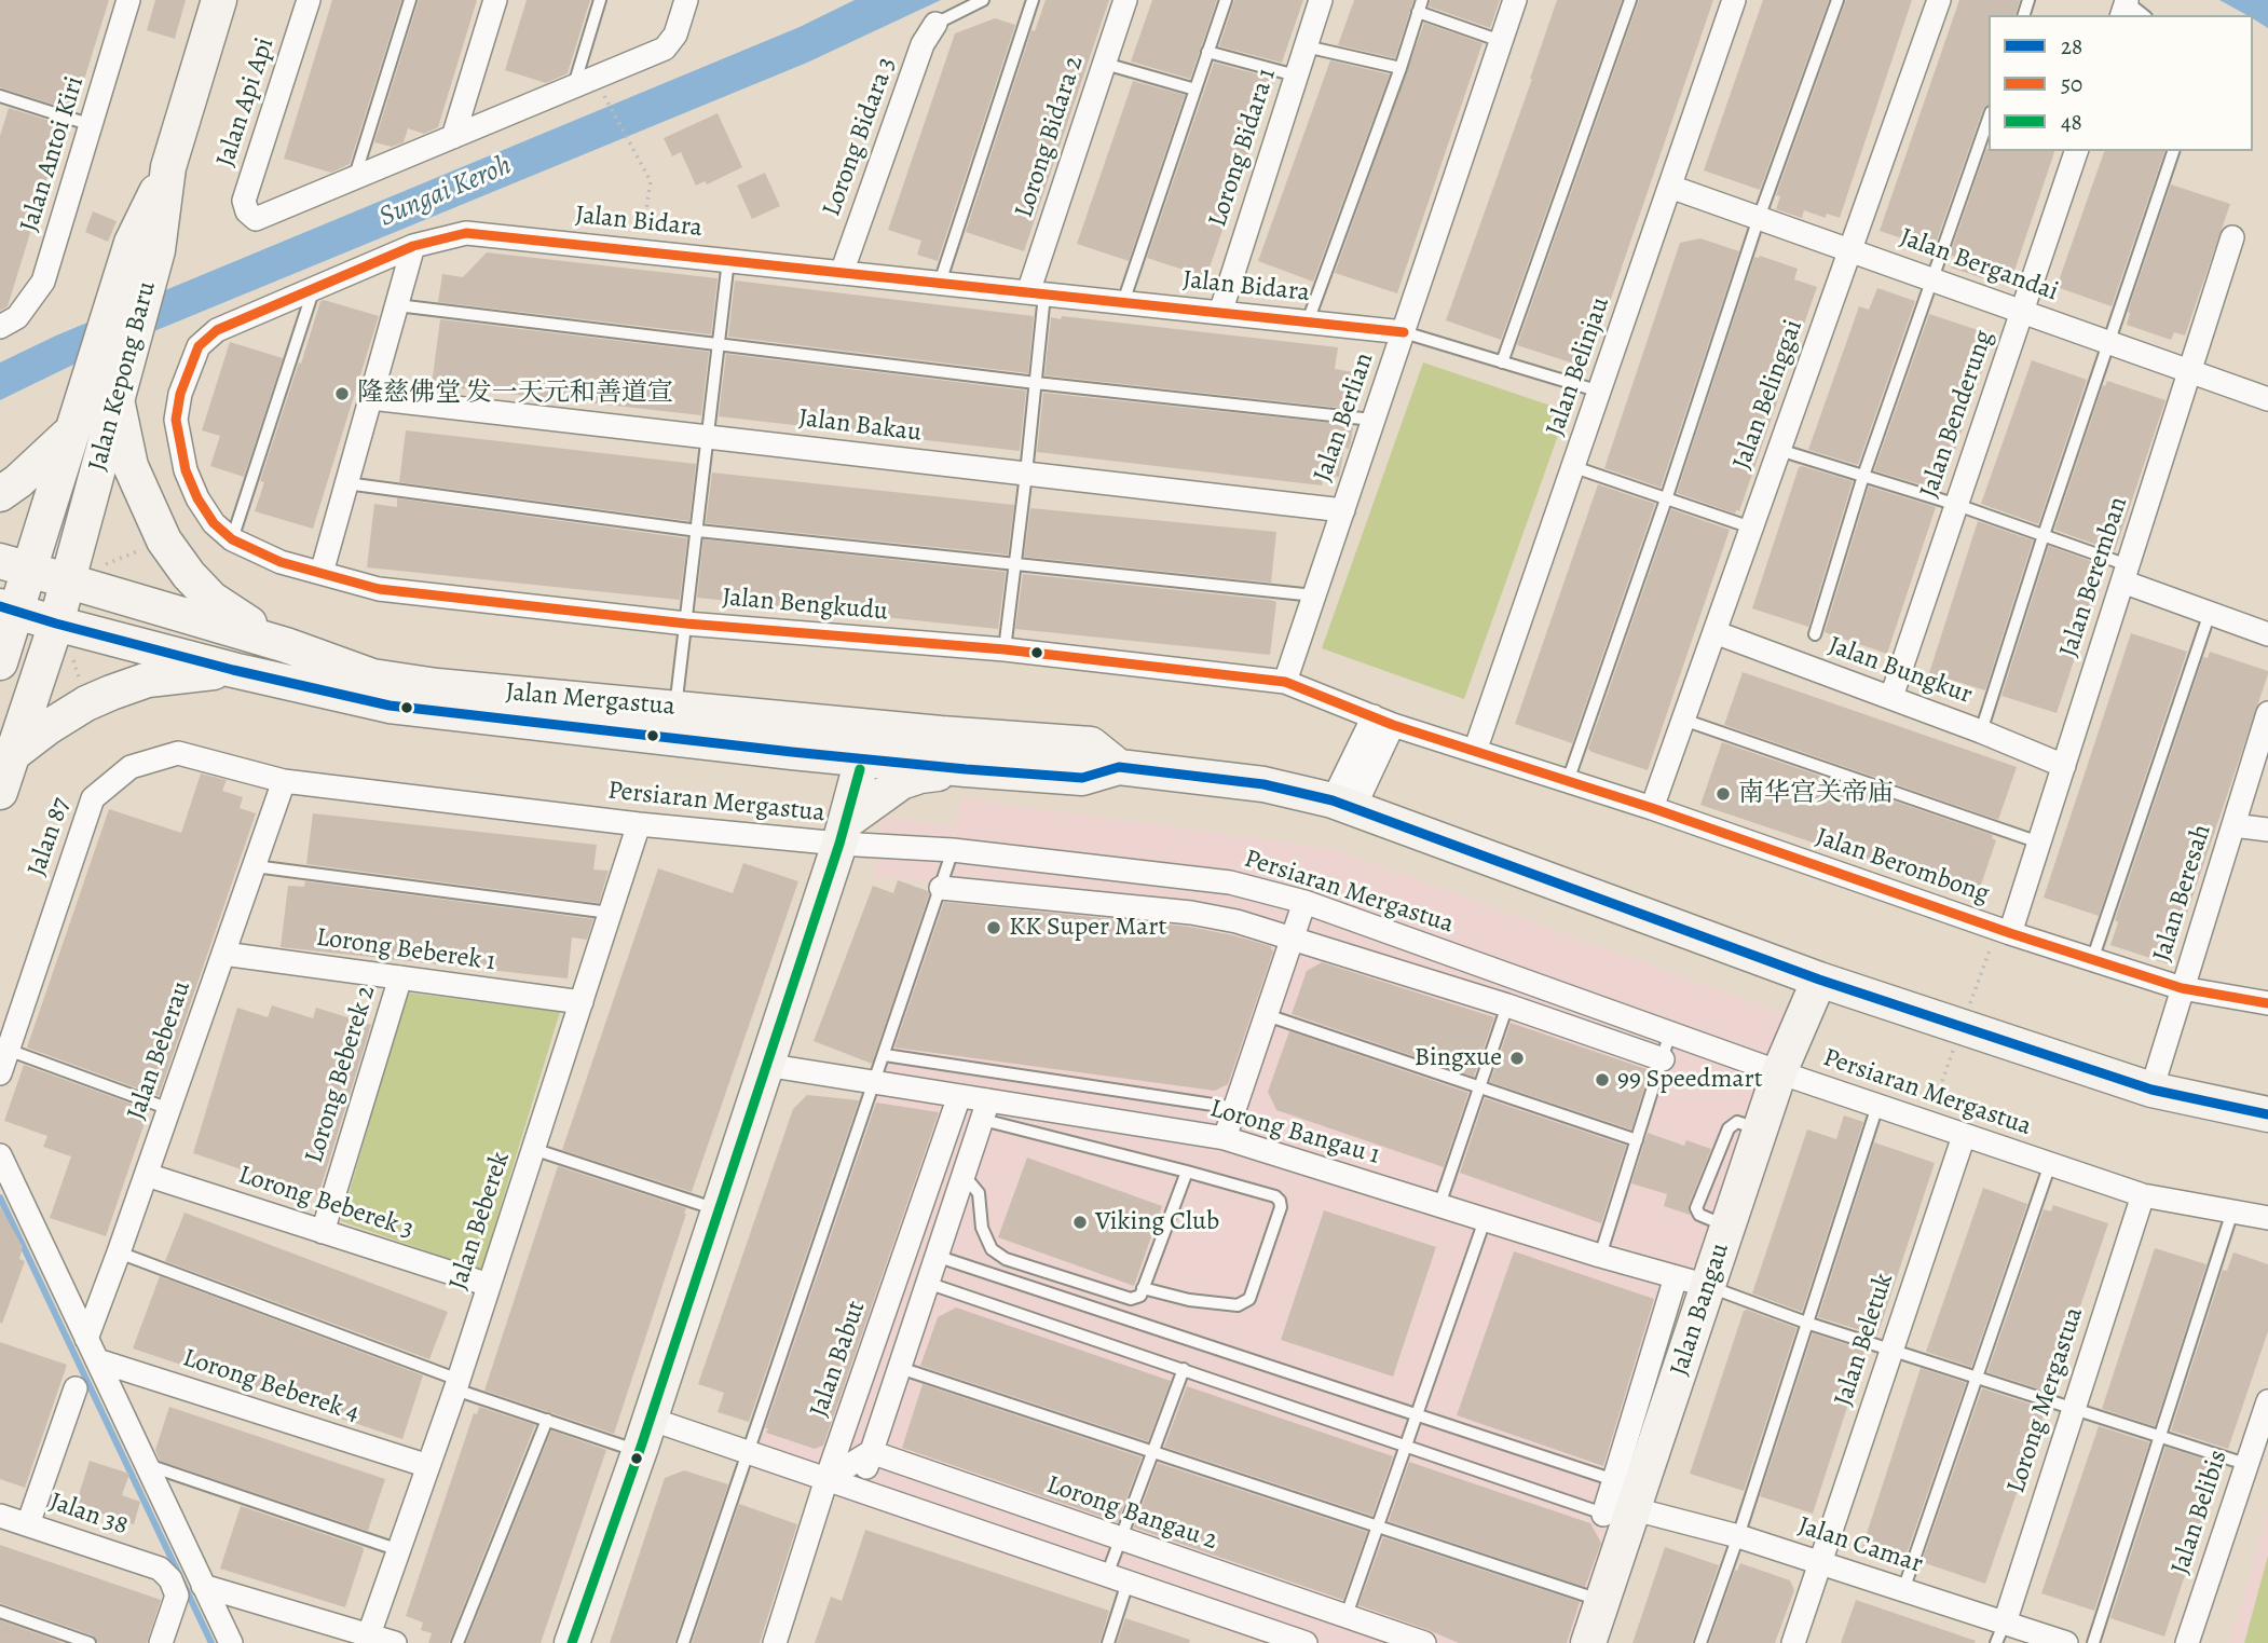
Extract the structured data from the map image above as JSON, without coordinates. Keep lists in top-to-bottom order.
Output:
{
  "streets": {
    "main road": ["Jalan Kepong Baru", "Jalan Mergastua", "Jalan Bangau"],
    "street": [
      "Jalan Api Api",
      "Lorong Bidara 3",
      "Lorong Bidara 2",
      "Lorong Bidara 1",
      "Jalan Antoi Kiri",
      "Jalan Bidara",
      "Jalan Bergandai",
      "Jalan Belinjau",
      "Jalan Belinggai",
      "Jalan Benderung",
      "Jalan Berlian",
      "Jalan Bakau",
      "Jalan Beremban",
      "Jalan Bengkudu",
      "Jalan Bungkur",
      "Persiaran Mergastua",
      "Jalan 87",
      "Jalan Berombong",
      "Jalan Beresah",
      "Lorong Beberek 1",
      "Jalan Beberau",
      "Lorong Beberek 2",
      "Lorong Bangau 1",
      "Lorong Beberek 3",
      "Jalan Beberek",
      "Jalan Beletuk",
      "Jalan Babut",
      "Lorong Beberek 4",
      "Lorong Mergastua",
      "Jalan Belibis",
      "Lorong Bangau 2",
      "Jalan 38",
      "Jalan Camar"
    ]
  },
  "crossings": [
    ["Lorong Bidara 3", "Jalan Bidara"],
    ["Lorong Bidara 2", "Jalan Bidara"],
    ["Lorong Bidara 1", "Jalan Bidara"],
    ["Jalan Bidara", "Jalan Berlian"],
    ["Jalan Bidara", "Jalan Bengkudu"],
    ["Jalan Bergandai", "Jalan Belinjau"],
    ["Jalan Bergandai", "Jalan Belinggai"],
    ["Jalan Bergandai", "Jalan Benderung"],
    ["Jalan Bergandai", "Jalan Beremban"],
    ["Jalan Belinjau", "Jalan Berombong"],
    ["Jalan Kepong Baru", "Jalan Mergastua"],
    ["Jalan Belinggai", "Jalan Bungkur"],
    ["Jalan Belinggai", "Jalan Berombong"],
    ["Jalan Benderung", "Jalan Bungkur"],
    ["Jalan Berlian", "Jalan Bakau"],
    ["Jalan Berlian", "Jalan Bengkudu"],
    ["Jalan Berlian", "Jalan Berombong"],
    ["Jalan Beremban", "Jalan Bungkur"],
    ["Jalan Beremban", "Jalan Berombong"],
    ["Jalan Bengkudu", "Jalan Berombong"],
    ["Jalan Mergastua", "Jalan Beresah"],
    ["Jalan Mergastua", "Jalan Bangau"],
    ["Persiaran Mergastua", "Jalan 87"],
    ["Persiaran Mergastua", "Jalan Beberau"],
    ["Persiaran Mergastua", "Jalan Beberek"],
    ["Persiaran Mergastua", "Jalan Bangau"],
    ["Persiaran Mergastua", "Jalan Beletuk"],
    ["Persiaran Mergastua", "Lorong Mergastua"],
    ["Jalan 87", "Jalan Beberau"],
    ["Jalan Berombong", "Jalan Beresah"],
    ["Lorong Beberek 1", "Jalan Beberau"],
    ["Lorong Beberek 1", "Lorong Beberek 2"],
    ["Lorong Beberek 1", "Jalan Beberek"],
    ["Jalan Beberau", "Lorong Beberek 3"],
    ["Lorong Beberek 2", "Lorong Beberek 3"],
    ["Lorong Bangau 1", "Jalan Bangau"],
    ["Lorong Bangau 1", "Jalan Babut"],
    ["Lorong Beberek 3", "Jalan Beberek"],
    ["Jalan Beberek", "Lorong Beberek 4"],
    ["Jalan Bangau", "Jalan Camar"],
    ["Jalan Beletuk", "Jalan Camar"],
    ["Lorong Mergastua", "Jalan Camar"]
  ],
  "water": ["Sungai Keroh"],
  "places": [
    "隆慈佛堂 发一天元和善道宣",
    "南华宫关帝庙",
    "KK Super Mart",
    "Bingxue",
    "99 Speedmart",
    "Viking Club"
  ],
  "lines": ["transit line 50", "transit line 28", "transit line 48"],
  "legend": ["28", "50", "48"]
}
